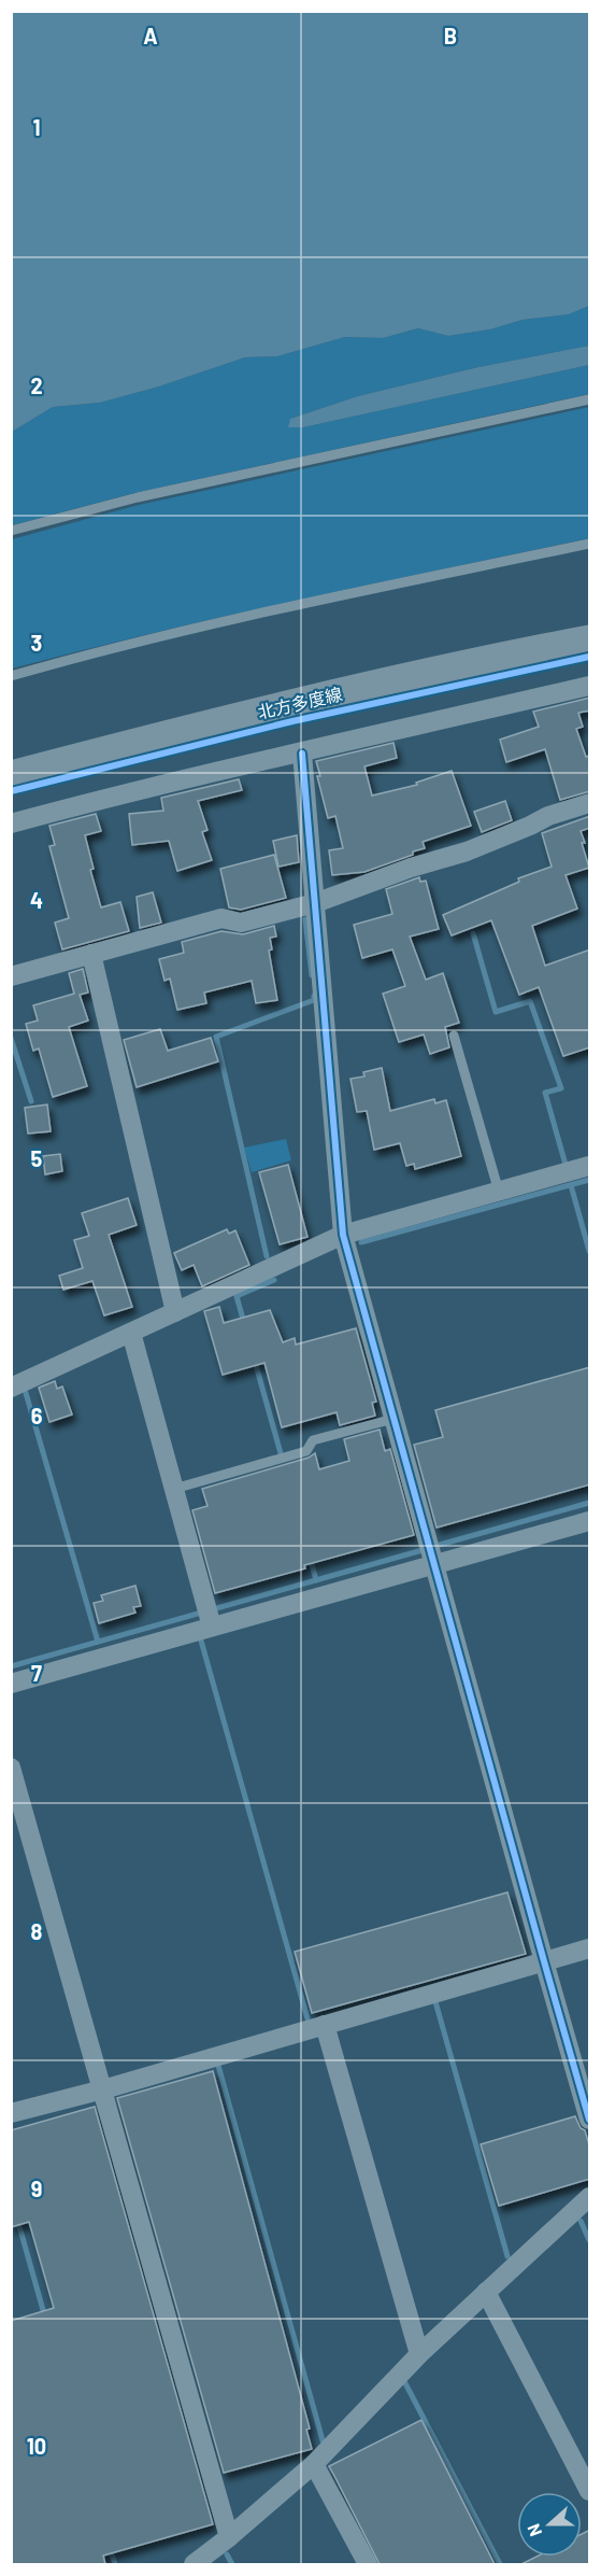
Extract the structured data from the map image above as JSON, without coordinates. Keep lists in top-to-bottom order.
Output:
{
  "streets": {
    "main road": ["北方多度線"]
  },
  "north": "left",
  "grid": {
    "columns": ["A", "B"],
    "rows": [
      "1",
      "2",
      "3",
      "4",
      "5",
      "6",
      "7",
      "8",
      "9",
      "10"
    ]
  }
}
